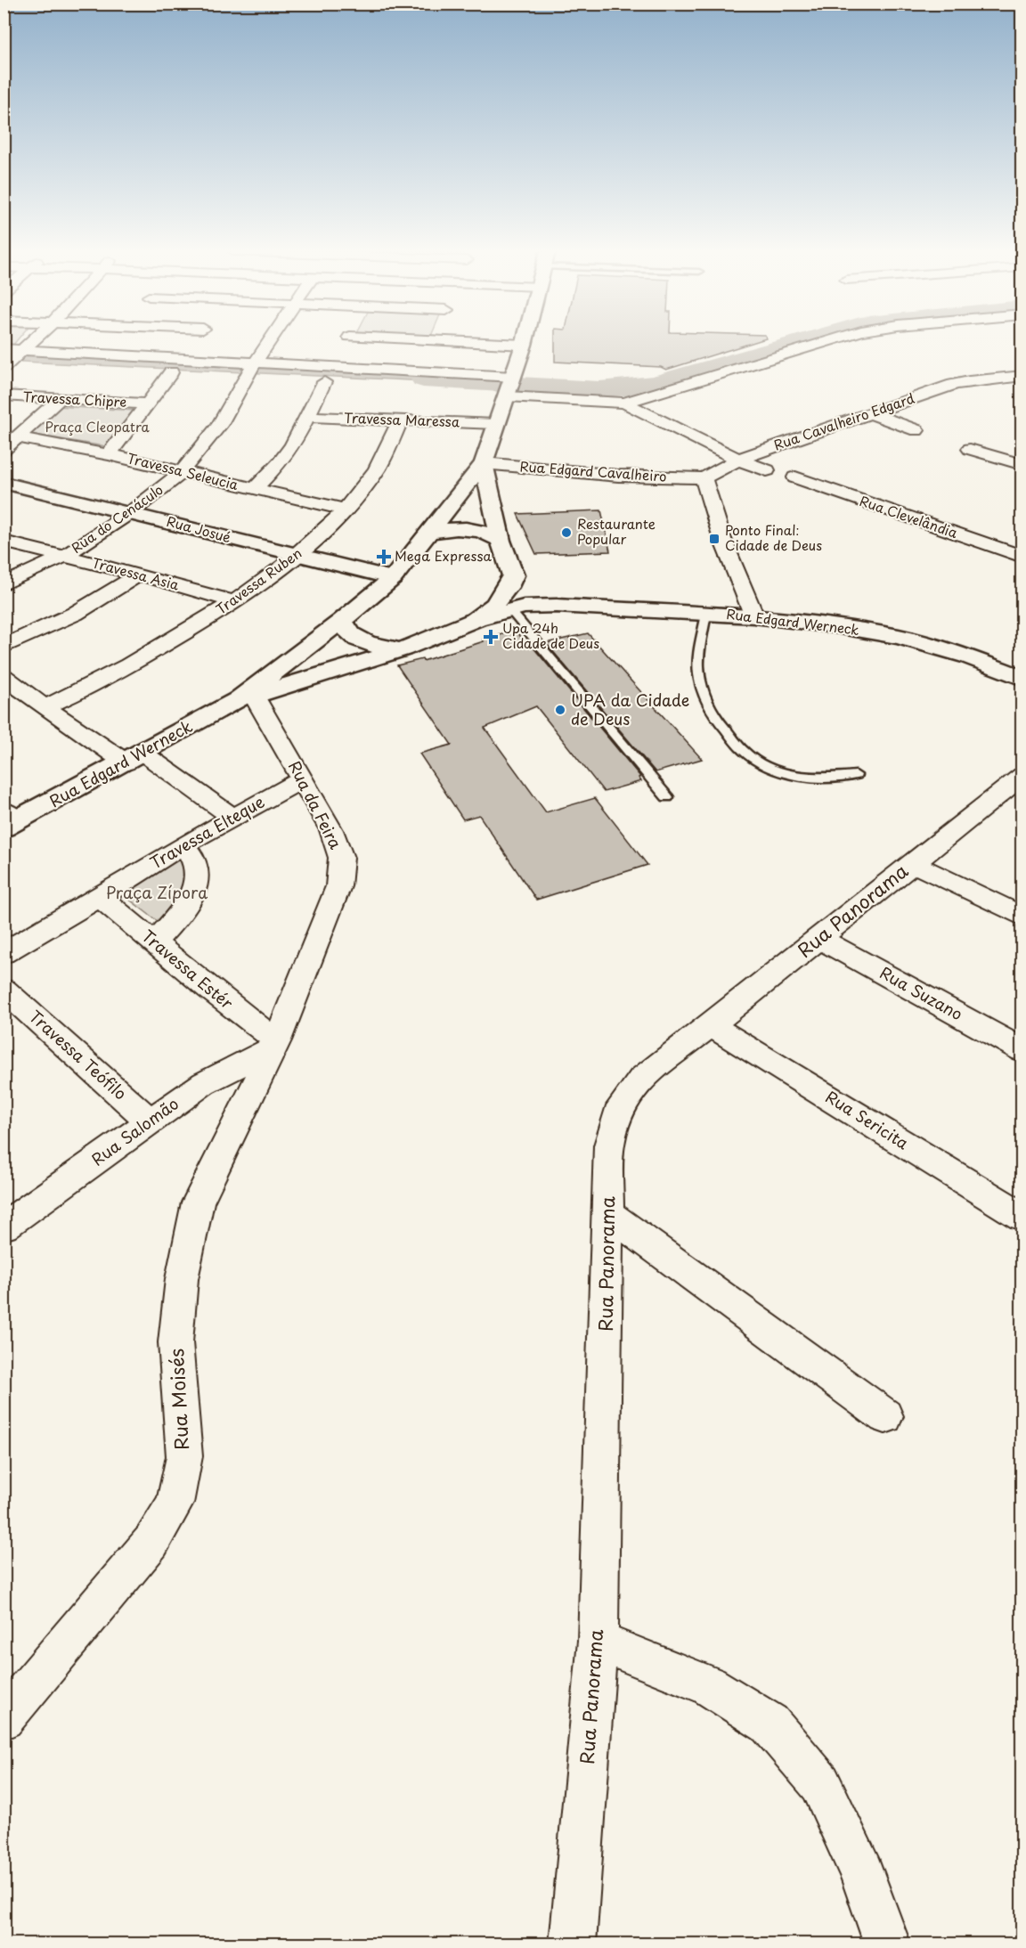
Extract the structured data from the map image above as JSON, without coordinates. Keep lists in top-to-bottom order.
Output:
{
  "streets": {
    "main road": ["Rua Josué", "Rua Edgard Werneck"],
    "street": [
      "Travessa Chipre",
      "Travessa Maressa",
      "Rua Cavalheiro Edgard",
      "Travessa Seleucia",
      "Rua Edgard Cavalheiro",
      "Rua Clevelândia",
      "Rua do Cenáculo",
      "Travessa Asia",
      "Travessa Ruben",
      "Rua da Feira",
      "Travessa Elteque",
      "Rua Panorama",
      "Travessa Estér",
      "Rua Suzano",
      "Travessa Teófilo",
      "Rua Sericita",
      "Rua Salomão",
      "Rua Moisés"
    ]
  },
  "crossings": [
    ["Travessa Maressa", "Travessa Ruben"],
    ["Rua Cavalheiro Edgard", "Rua Edgard Cavalheiro"],
    ["Travessa Seleucia", "Rua do Cenáculo"],
    ["Travessa Seleucia", "Travessa Ruben"],
    ["Rua do Cenáculo", "Rua Josué"],
    ["Rua do Cenáculo", "Travessa Asia"],
    ["Rua Josué", "Travessa Ruben"],
    ["Travessa Asia", "Travessa Ruben"],
    ["Rua Edgard Werneck", "Rua da Feira"],
    ["Rua da Feira", "Travessa Elteque"],
    ["Rua da Feira", "Travessa Estér"],
    ["Rua da Feira", "Rua Salomão"],
    ["Rua da Feira", "Rua Moisés"],
    ["Travessa Elteque", "Travessa Estér"],
    ["Rua Panorama", "Rua Suzano"],
    ["Rua Panorama", "Rua Sericita"],
    ["Travessa Estér", "Rua Salomão"],
    ["Travessa Estér", "Rua Moisés"],
    ["Travessa Teófilo", "Rua Salomão"],
    ["Rua Salomão", "Rua Moisés"]
  ],
  "parks": ["Praça Cleopatra", "Praça Zípora"],
  "places": {
    "other": ["Restaurante Popular", "UPA da Cidade de Deus"],
    "transit": ["Ponto Final: Cidade de Deus"],
    "health": ["Mega Expressa", "Upa 24h Cidade de Deus"]
  }
}
